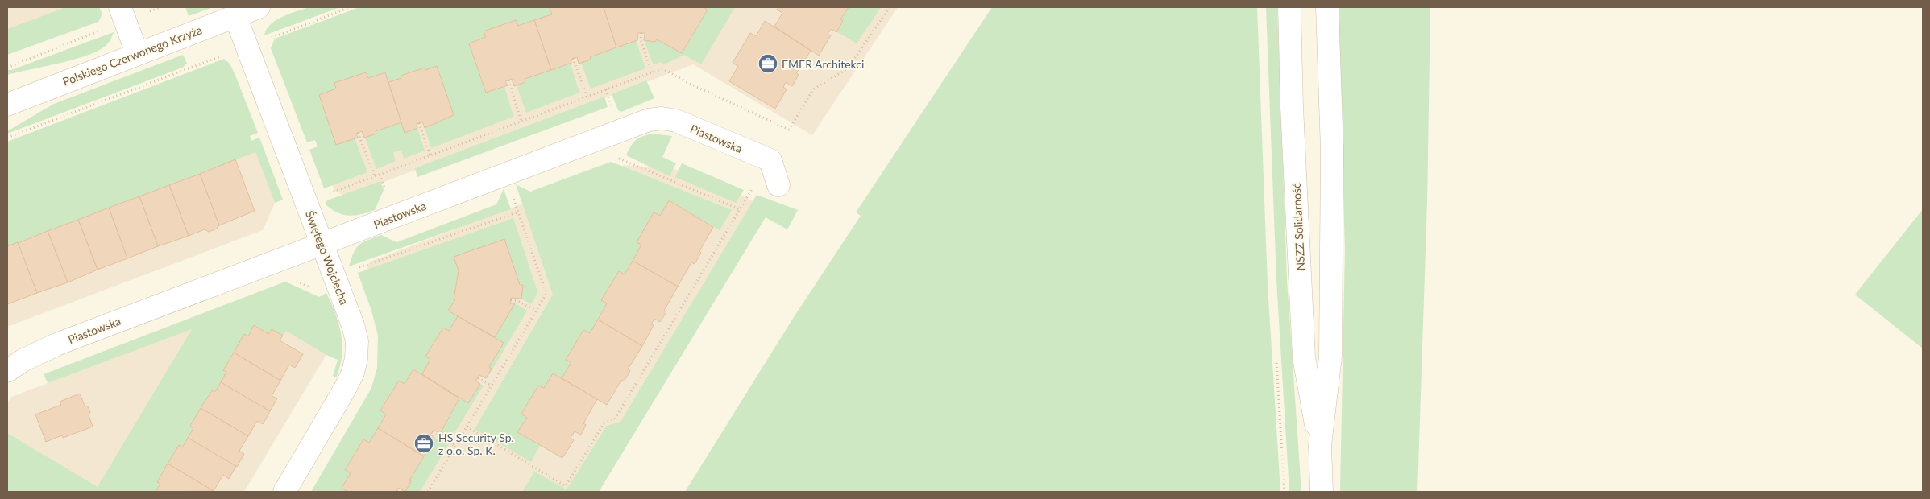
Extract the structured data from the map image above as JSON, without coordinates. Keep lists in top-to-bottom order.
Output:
{
  "streets": {
    "street": [
      "Polskiego Czerwonego Krzyża",
      "Piastowska",
      "NSZZ Solidarność",
      "Świętego Wojciecha"
    ]
  },
  "crossings": [
    ["Polskiego Czerwonego Krzyża", "Świętego Wojciecha"],
    ["Piastowska", "Świętego Wojciecha"]
  ],
  "places": {
    "office": ["EMER Architekci", "HS Security Sp. z o.o. Sp. K."]
  }
}
